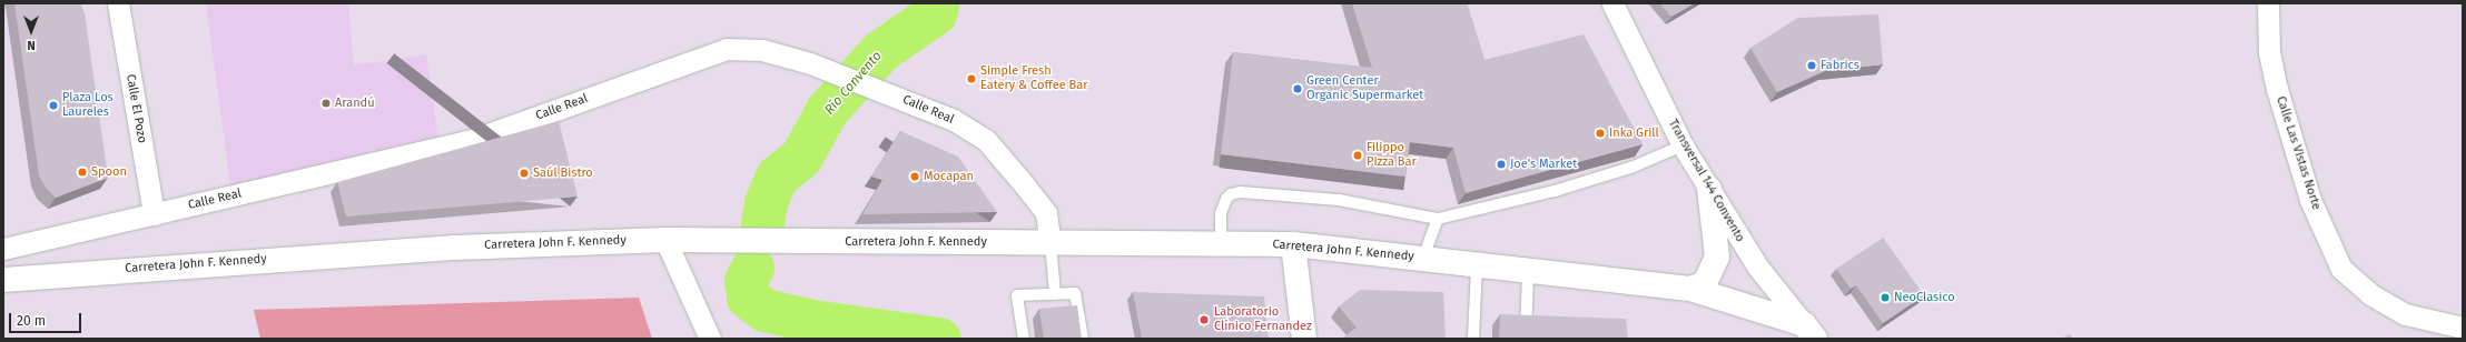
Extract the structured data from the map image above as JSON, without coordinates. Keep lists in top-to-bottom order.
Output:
{
  "streets": {
    "main road": ["Carretera John F. Kennedy"],
    "street": [
      "Calle Real",
      "Calle El Pozo",
      "Calle Las Vistas Norte",
      "Transversal 144 Convento"
    ]
  },
  "crossings": [
    ["Calle Real", "Calle El Pozo"],
    ["Calle Real", "Carretera John F. Kennedy"],
    ["Transversal 144 Convento", "Carretera John F. Kennedy"]
  ],
  "water": ["Río Convento"],
  "places": [
    "Fabrics",
    "Simple Fresh Eatery & Coffee Bar",
    "Green Center Organic Supermarket",
    "Arandú",
    "Plaza Los Laureles",
    "Inka Grill",
    "Filippo Pizza Bar",
    "Joe's Market",
    "Spoon",
    "Saúl Bistro",
    "Mocapan",
    "NeoClasico",
    "Laboratorio Clínico Fernandez"
  ],
  "scale_bar": "20 m",
  "north": "bottom"
}
